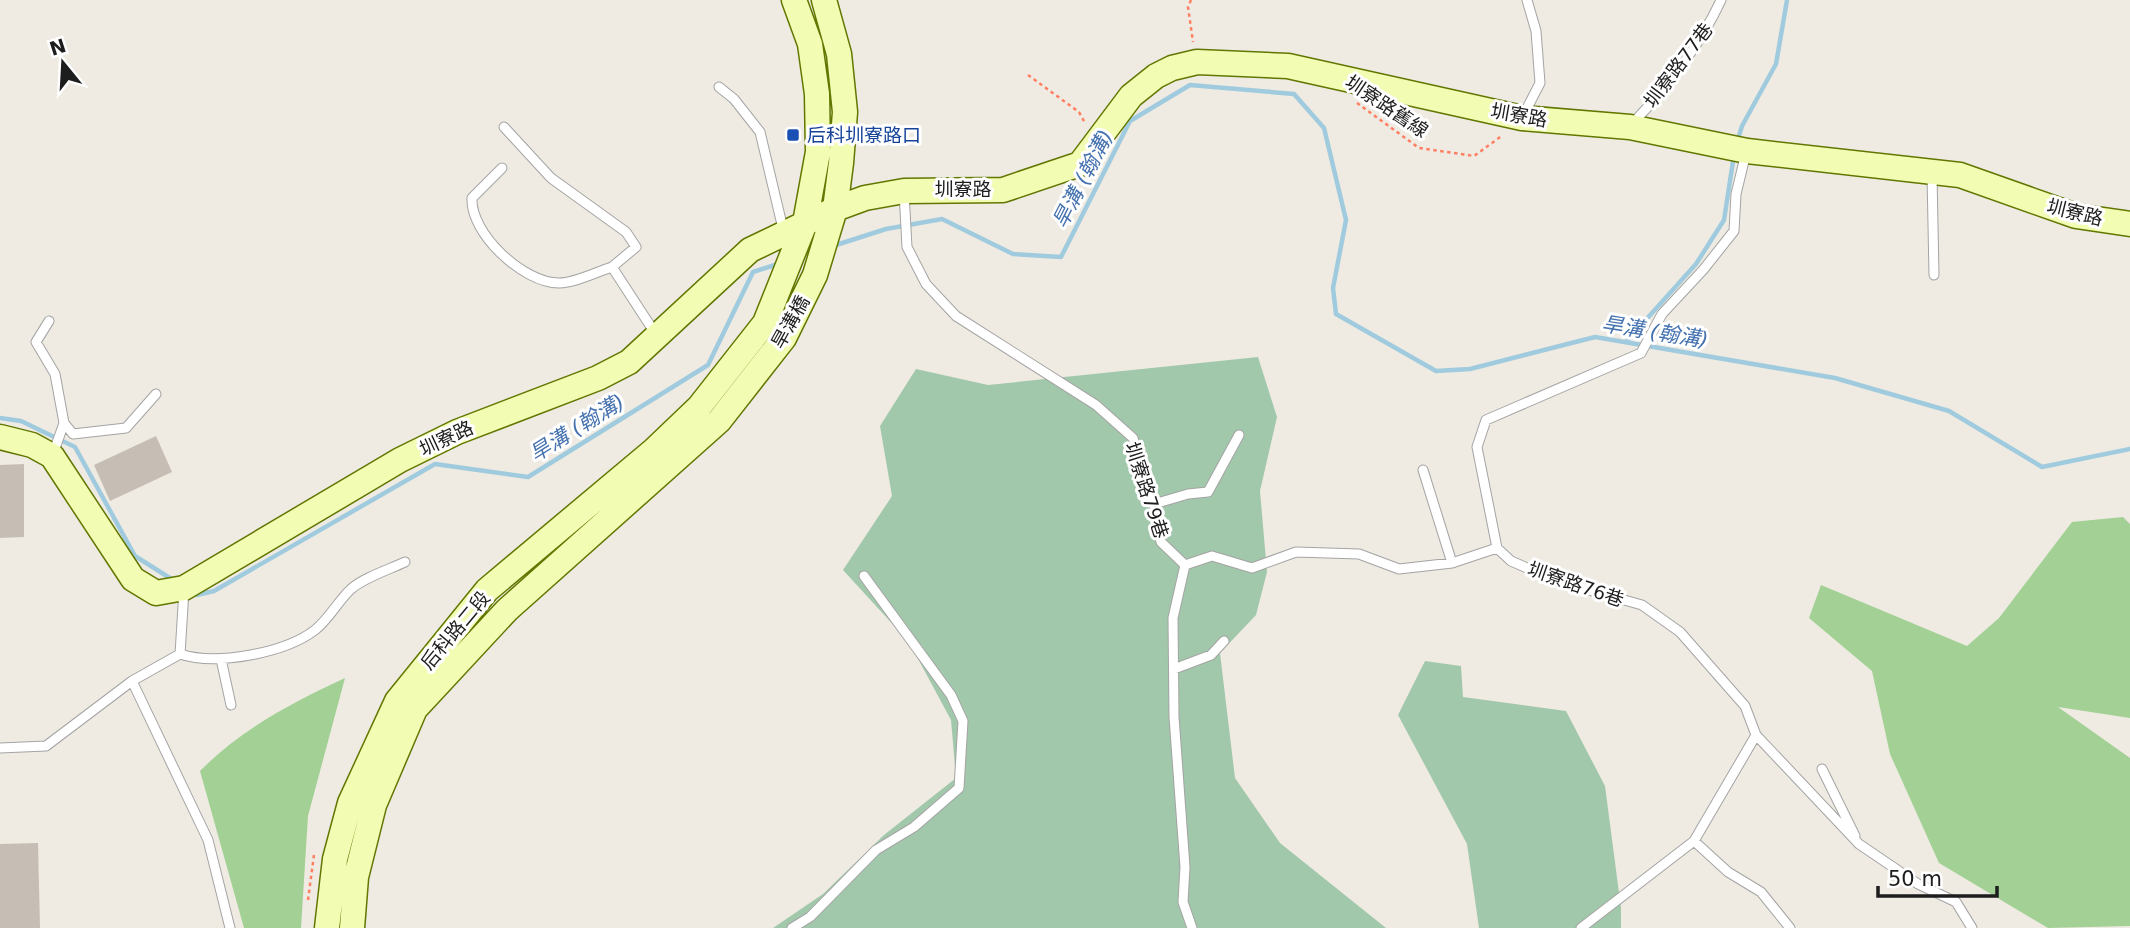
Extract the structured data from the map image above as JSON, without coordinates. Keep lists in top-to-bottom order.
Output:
{
  "streets": {
    "street": ["圳寮路", "旱溝橋", "后科路二段"],
    "lane": ["圳寮路77巷", "圳寮路79巷", "圳寮路76巷"],
    "path": ["圳寮路舊線"]
  },
  "crossings": [
    ["圳寮路77巷", "圳寮路"],
    ["圳寮路舊線", "圳寮路"],
    ["圳寮路", "旱溝橋"],
    ["圳寮路", "圳寮路79巷"],
    ["旱溝橋", "后科路二段"]
  ],
  "water": ["旱溝 (翰溝)"],
  "places": {
    "transit": ["后科圳寮路口"]
  },
  "scale_bar": "50 m",
  "north": "top"
}
